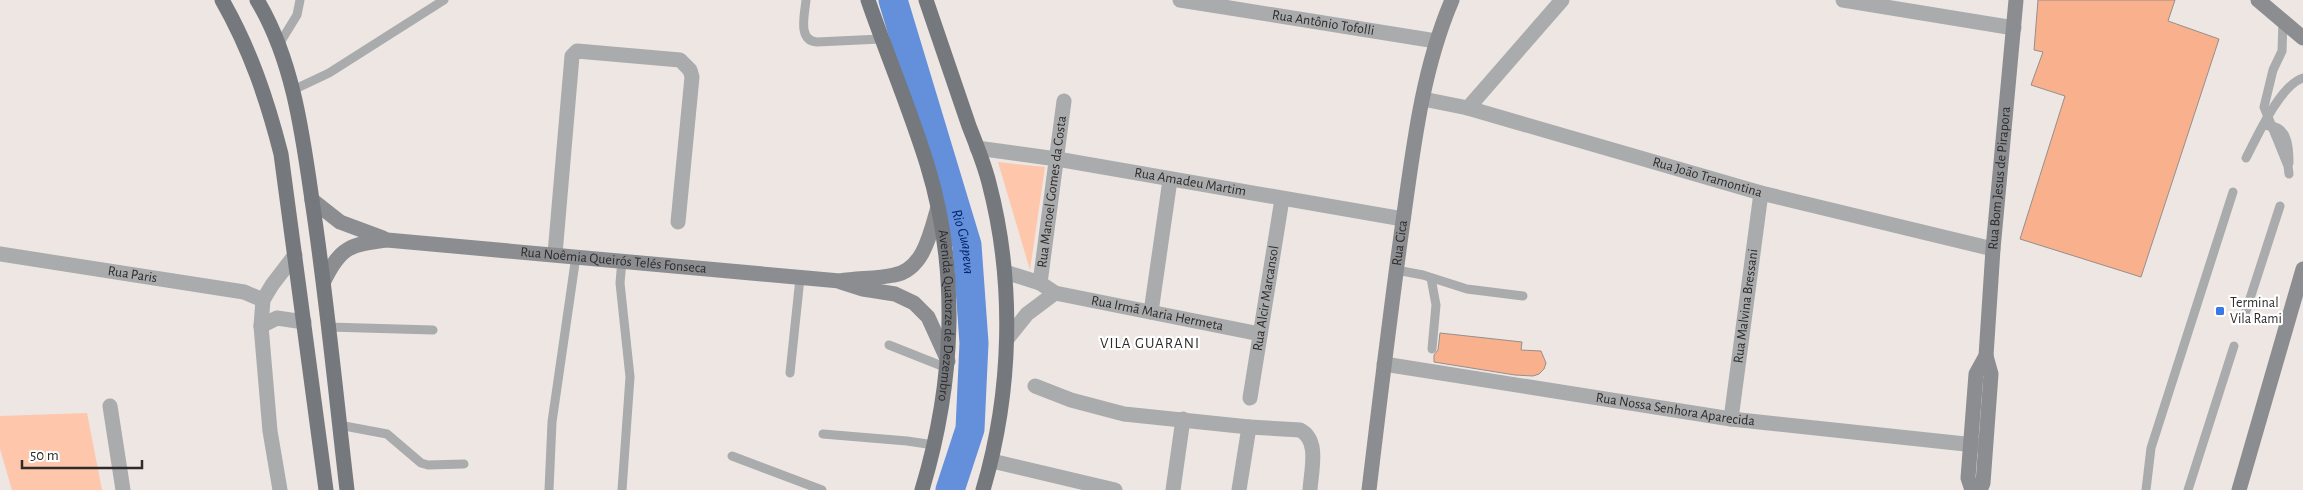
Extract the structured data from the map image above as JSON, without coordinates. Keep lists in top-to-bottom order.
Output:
{
  "streets": {
    "main road": ["Avenida Quatorze de Dezembro"],
    "street": [
      "Rua Antônio Tofolli",
      "Rua João Tramontina",
      "Rua Bom Jesus de Pirapora",
      "Rua Amadeu Martim",
      "Rua Manoel Gomes da Costa",
      "Rua Cica",
      "Rua Noêmia Queirós Telés Fonseca",
      "Rua Paris",
      "Rua Alcir Marcansol",
      "Rua Malvina Bressani",
      "Rua Irmã Maria Hermeta",
      "Rua Nossa Senhora Aparecida"
    ]
  },
  "crossings": [
    ["Rua Antônio Tofolli", "Rua Cica"],
    ["Rua João Tramontina", "Rua Bom Jesus de Pirapora"],
    ["Rua João Tramontina", "Rua Cica"],
    ["Rua João Tramontina", "Rua Malvina Bressani"],
    ["Rua Bom Jesus de Pirapora", "Rua Nossa Senhora Aparecida"],
    ["Rua Amadeu Martim", "Rua Manoel Gomes da Costa"],
    ["Rua Amadeu Martim", "Rua Cica"],
    ["Rua Amadeu Martim", "Rua Alcir Marcansol"],
    ["Rua Manoel Gomes da Costa", "Rua Irmã Maria Hermeta"],
    ["Rua Cica", "Rua Nossa Senhora Aparecida"],
    ["Rua Noêmia Queirós Telés Fonseca", "Avenida Quatorze de Dezembro"],
    ["Rua Alcir Marcansol", "Rua Irmã Maria Hermeta"],
    ["Rua Malvina Bressani", "Rua Nossa Senhora Aparecida"]
  ],
  "districts": ["VILA GUARANI"],
  "water": ["Rio Guapeva"],
  "places": {
    "transit": ["Terminal Vila Rami"]
  },
  "scale_bar": "50 m"
}
